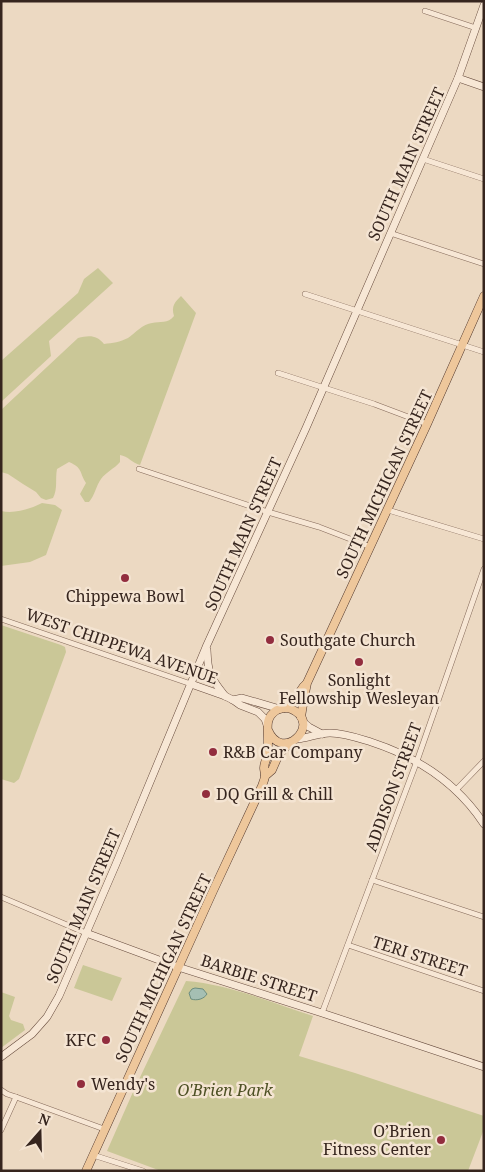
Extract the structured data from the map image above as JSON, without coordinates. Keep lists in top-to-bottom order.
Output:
{
  "streets": {
    "main road": ["SOUTH MICHIGAN STREET"],
    "street": [
      "SOUTH MAIN STREET",
      "WEST CHIPPEWA AVENUE",
      "ADDISON STREET",
      "TERI STREET",
      "BARBIE STREET"
    ]
  },
  "crossings": [
    ["SOUTH MAIN STREET", "WEST CHIPPEWA AVENUE"],
    ["SOUTH MAIN STREET", "BARBIE STREET"],
    ["SOUTH MICHIGAN STREET", "WEST CHIPPEWA AVENUE"],
    ["SOUTH MICHIGAN STREET", "BARBIE STREET"],
    ["ADDISON STREET", "TERI STREET"],
    ["ADDISON STREET", "BARBIE STREET"]
  ],
  "parks": ["O'Brien Park"],
  "places": [
    "Chippewa Bowl",
    "Southgate Church",
    "Sonlight Fellowship Wesleyan",
    "R&B Car Company",
    "DQ Grill & Chill",
    "KFC",
    "Wendy's",
    "O’Brien Fitness Center"
  ],
  "north": "top"
}
